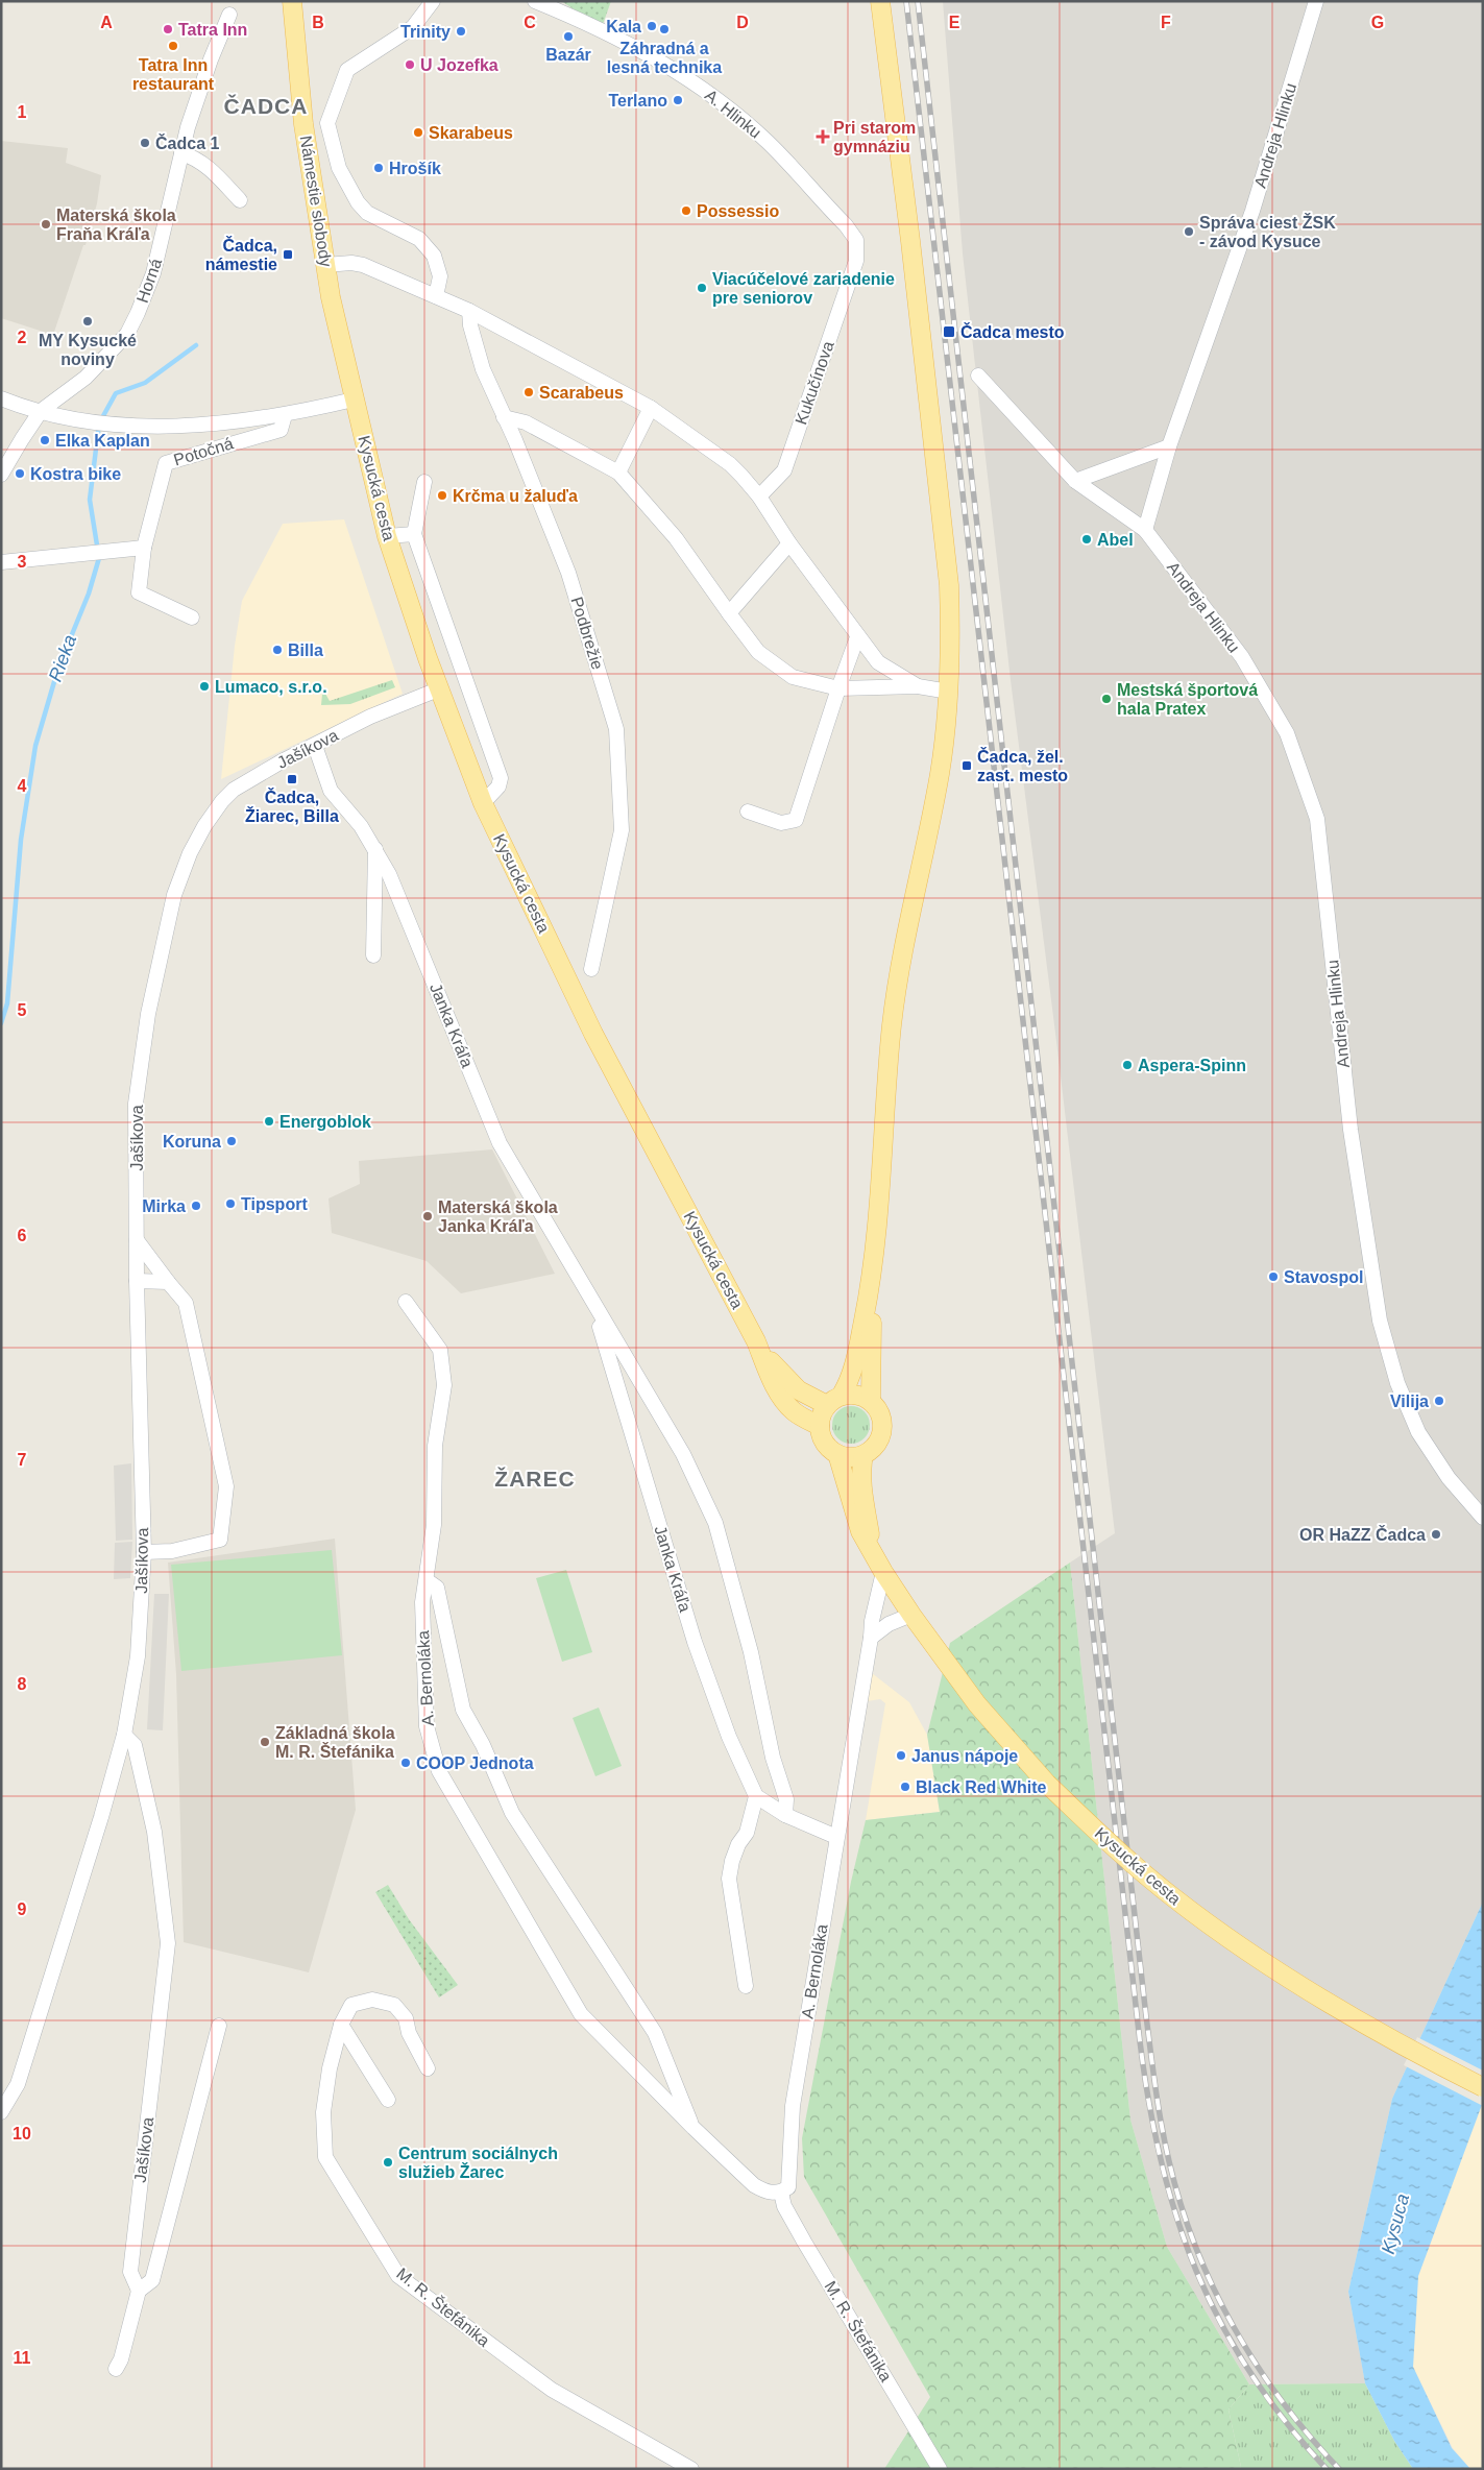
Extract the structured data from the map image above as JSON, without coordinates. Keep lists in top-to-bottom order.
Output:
{
  "streets": {
    "main road": ["Námestie slobody", "Kysucká cesta"],
    "street": [
      "A. Hlinku",
      "Andreja Hlinku",
      "Horná",
      "Kukučínova",
      "Potočná",
      "Podbrežie",
      "Jašíkova",
      "Janka Kráľa",
      "A. Bernoláka",
      "M. R. Štefánika"
    ]
  },
  "crossings": [
    ["A. Hlinku", "Kukučínova"],
    ["Námestie slobody", "Kysucká cesta"],
    ["Kysucká cesta", "Jašíkova"],
    ["Kysucká cesta", "A. Bernoláka"],
    ["Jašíkova", "Janka Kráľa"],
    ["A. Bernoláka", "M. R. Štefánika"]
  ],
  "districts": ["ČADCA", "ŽAREC"],
  "water": ["Rieka", "Kysuca"],
  "places": {
    "other": [
      "Kala",
      "Tatra Inn",
      "Záhradná a lesná technika",
      "Trinity",
      "Bazár",
      "Tatra Inn restaurant",
      "U Jozefka",
      "Terlano",
      "Skarabeus",
      "Čadca 1",
      "Hrošík",
      "Possessio",
      "Materská škola Fraňa Kráľa",
      "Správa ciest ŽSK - závod Kysuce",
      "Viacúčelové zariadenie pre seniorov",
      "MY Kysucké noviny",
      "Scarabeus",
      "Elka Kaplan",
      "Kostra bike",
      "Krčma u žaluďa",
      "Abel",
      "Billa",
      "Lumaco, s.r.o.",
      "Mestská športová hala Pratex",
      "Aspera-Spinn",
      "Energoblok",
      "Koruna",
      "Tipsport",
      "Mirka",
      "Materská škola Janka Kráľa",
      "Stavospol",
      "Vilija",
      "OR HaZZ Čadca",
      "Základná škola M. R. Štefánika",
      "Janus nápoje",
      "COOP Jednota",
      "Black Red White",
      "Centrum sociálnych služieb Žarec"
    ],
    "health": ["Pri starom gymnáziu"],
    "transit": [
      "Čadca, námestie",
      "Čadca mesto",
      "Čadca, žel. zast. mesto",
      "Čadca, Žiarec, Billa"
    ]
  },
  "grid": {
    "columns": [
      "A",
      "B",
      "C",
      "D",
      "E",
      "F",
      "G"
    ],
    "rows": [
      "1",
      "2",
      "3",
      "4",
      "5",
      "6",
      "7",
      "8",
      "9",
      "10",
      "11"
    ]
  }
}
